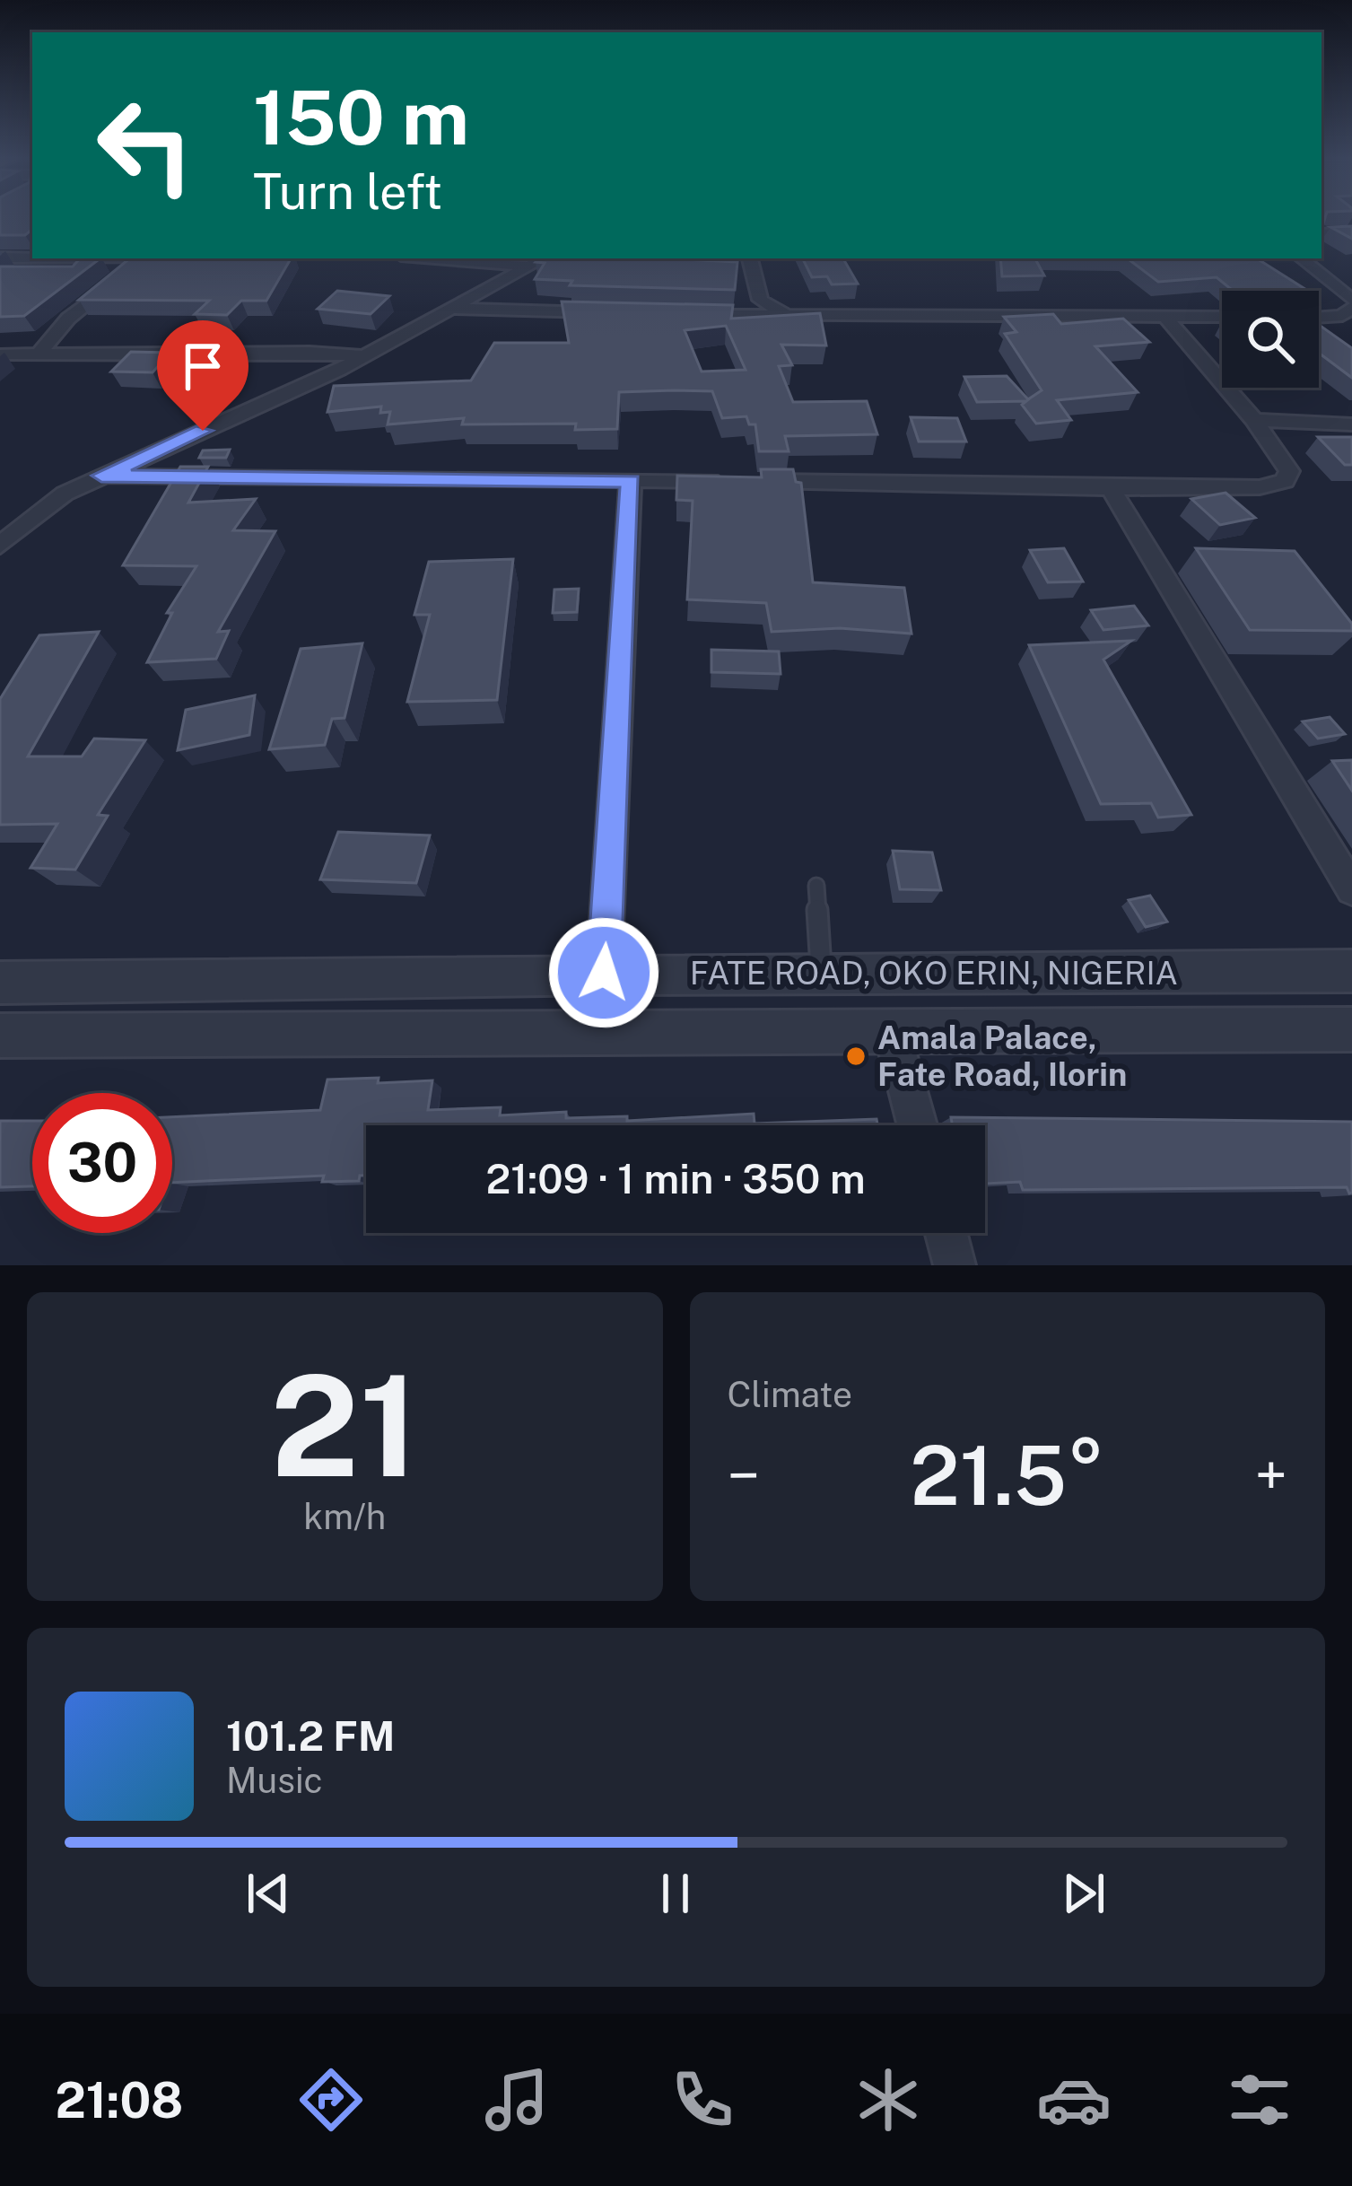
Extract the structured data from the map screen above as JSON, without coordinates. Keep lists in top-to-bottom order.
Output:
{
  "streets": {
    "street": ["FATE ROAD, OKO ERIN, NIGERIA"]
  },
  "places": ["Amala Palace, Fate Road, Ilorin"],
  "page": {
    "turn": ["150 m", "Turn left"],
    "limit": "30",
    "trip": "21:09 · 1 min · 350 m",
    "tile": [
      ["21", "km/h"],
      "Climate"
    ],
    "heat": ["−", "21.5°", "+"],
    "song": ["101.2 FM", "Music"],
    "tabs": "21:08"
  }
}
